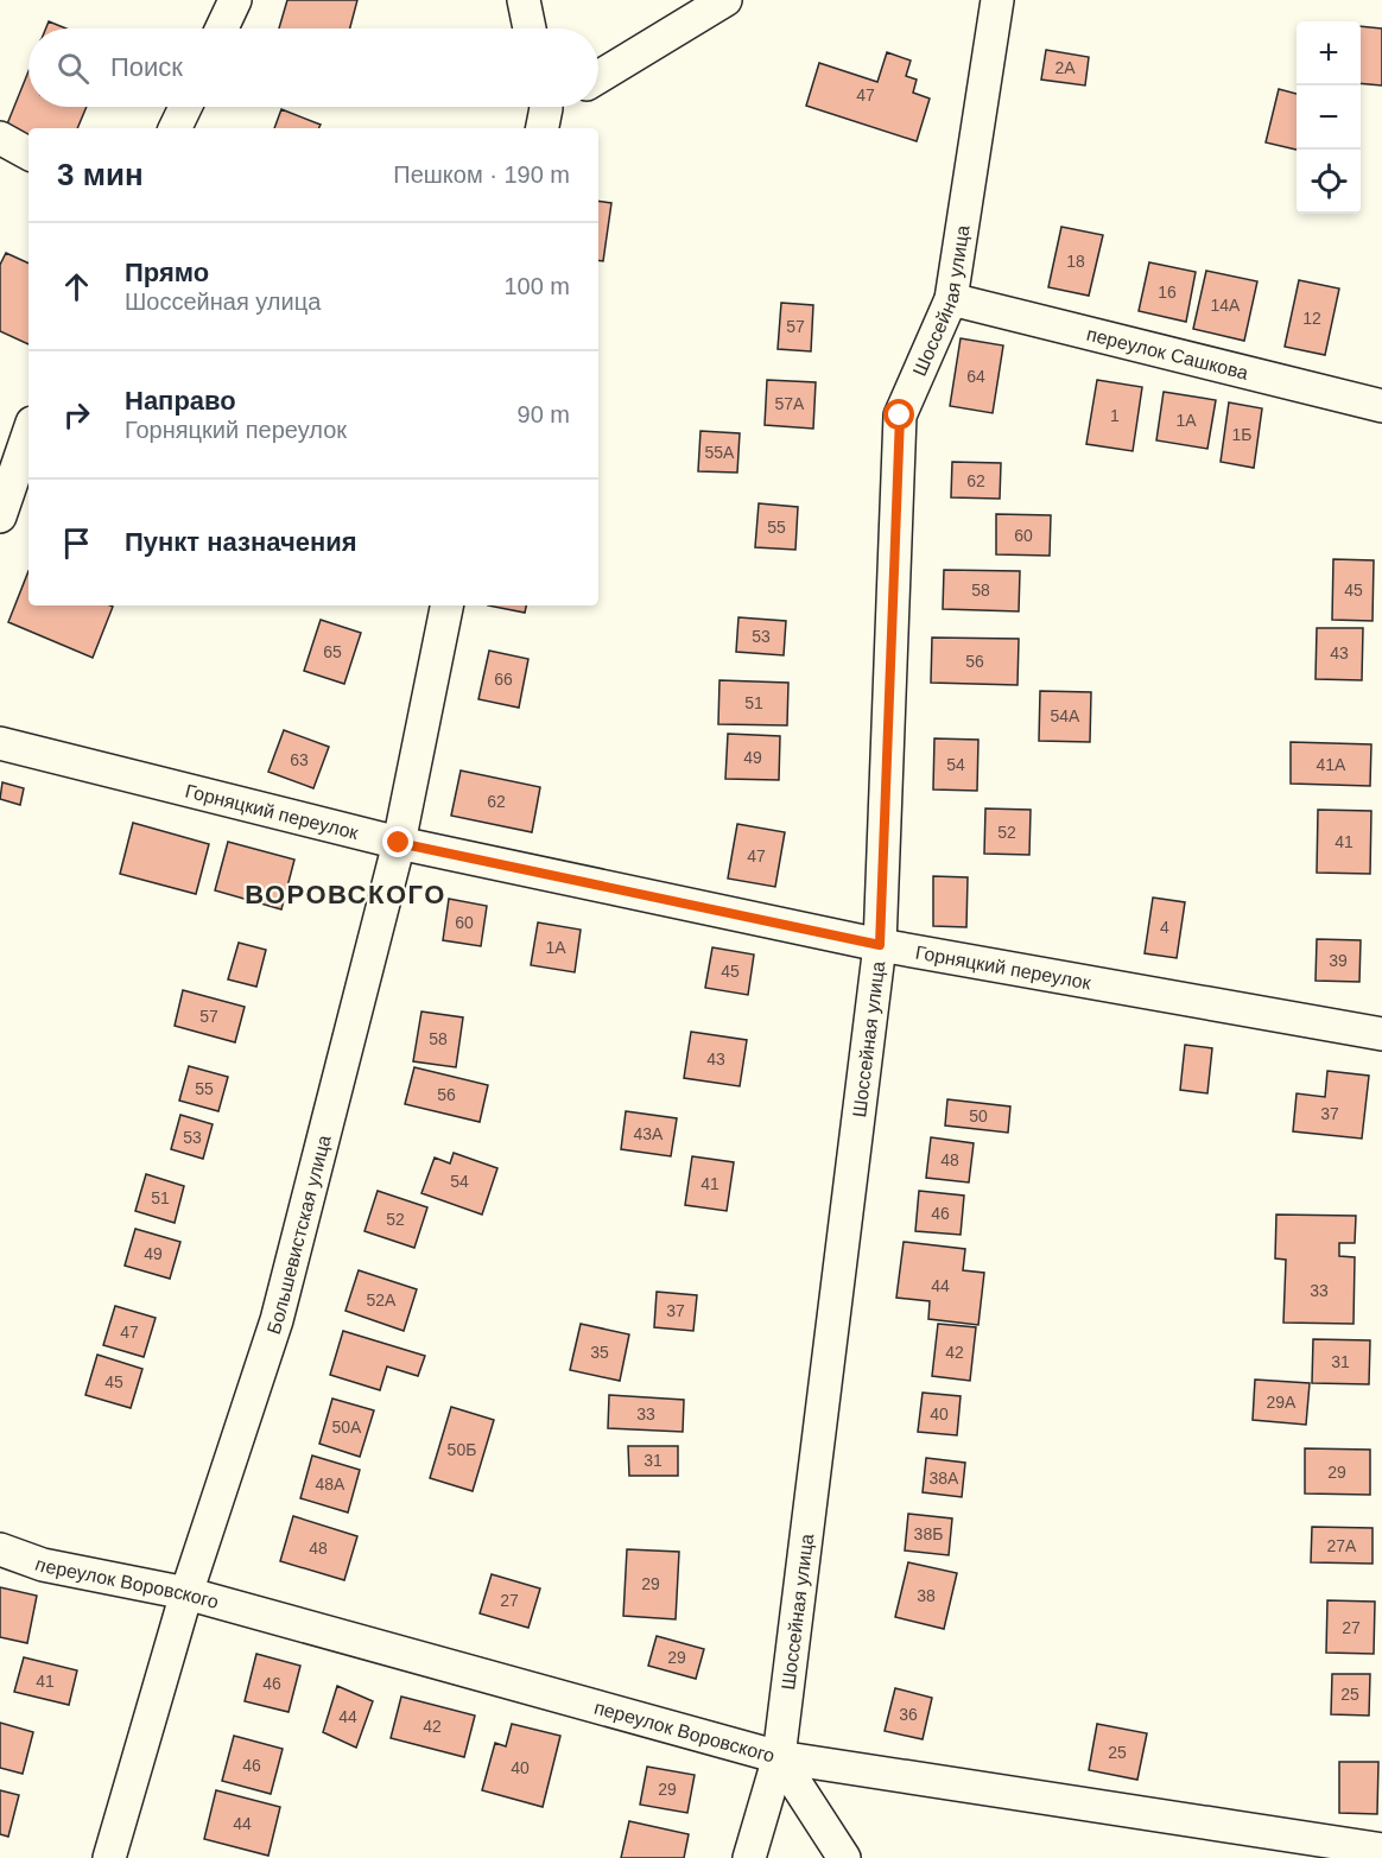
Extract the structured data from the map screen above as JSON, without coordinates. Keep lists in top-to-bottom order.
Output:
{
  "streets": {
    "street": [
      "Шоссейная улица",
      "переулок Сашкова",
      "Горняцкий переулок",
      "Большевистская улица",
      "переулок Воровского"
    ]
  },
  "crossings": [
    ["Шоссейная улица", "переулок Сашкова"],
    ["Шоссейная улица", "Горняцкий переулок"],
    ["Шоссейная улица", "переулок Воровского"],
    ["Горняцкий переулок", "Большевистская улица"],
    ["Большевистская улица", "переулок Воровского"]
  ],
  "districts": ["ВОРОВСКОГО"],
  "house_numbers": [
    "2А",
    "47",
    "18",
    "16",
    "14А",
    "12",
    "57",
    "64",
    "57А",
    "1",
    "1А",
    "1Б",
    "55А",
    "62",
    "55",
    "60",
    "58",
    "45",
    "53",
    "65",
    "43",
    "56",
    "66",
    "51",
    "54А",
    "49",
    "63",
    "54",
    "41А",
    "62",
    "52",
    "41",
    "47",
    "60",
    "4",
    "1А",
    "39",
    "45",
    "57",
    "58",
    "43",
    "55",
    "56",
    "37",
    "50",
    "43А",
    "53",
    "48",
    "54",
    "41",
    "51",
    "46",
    "52",
    "49",
    "44",
    "33",
    "52А",
    "37",
    "47",
    "35",
    "42",
    "31",
    "45",
    "29А",
    "33",
    "40",
    "50А",
    "50Б",
    "31",
    "29",
    "38А",
    "48А",
    "38Б",
    "27А",
    "48",
    "29",
    "38",
    "27",
    "27",
    "29",
    "41",
    "46",
    "25",
    "36",
    "44",
    "42",
    "25",
    "46",
    "40",
    "29",
    "44"
  ],
  "page": {
    "map_buttons": ["+", "−"],
    "search": "Поиск",
    "heading": ["3 мин", "Пешком · 190 m"],
    "list": [
      ["Прямо", "Шоссейная улица", "100 m"],
      ["Направо", "Горняцкий переулок", "90 m"],
      "Пункт назначения"
    ]
  }
}
